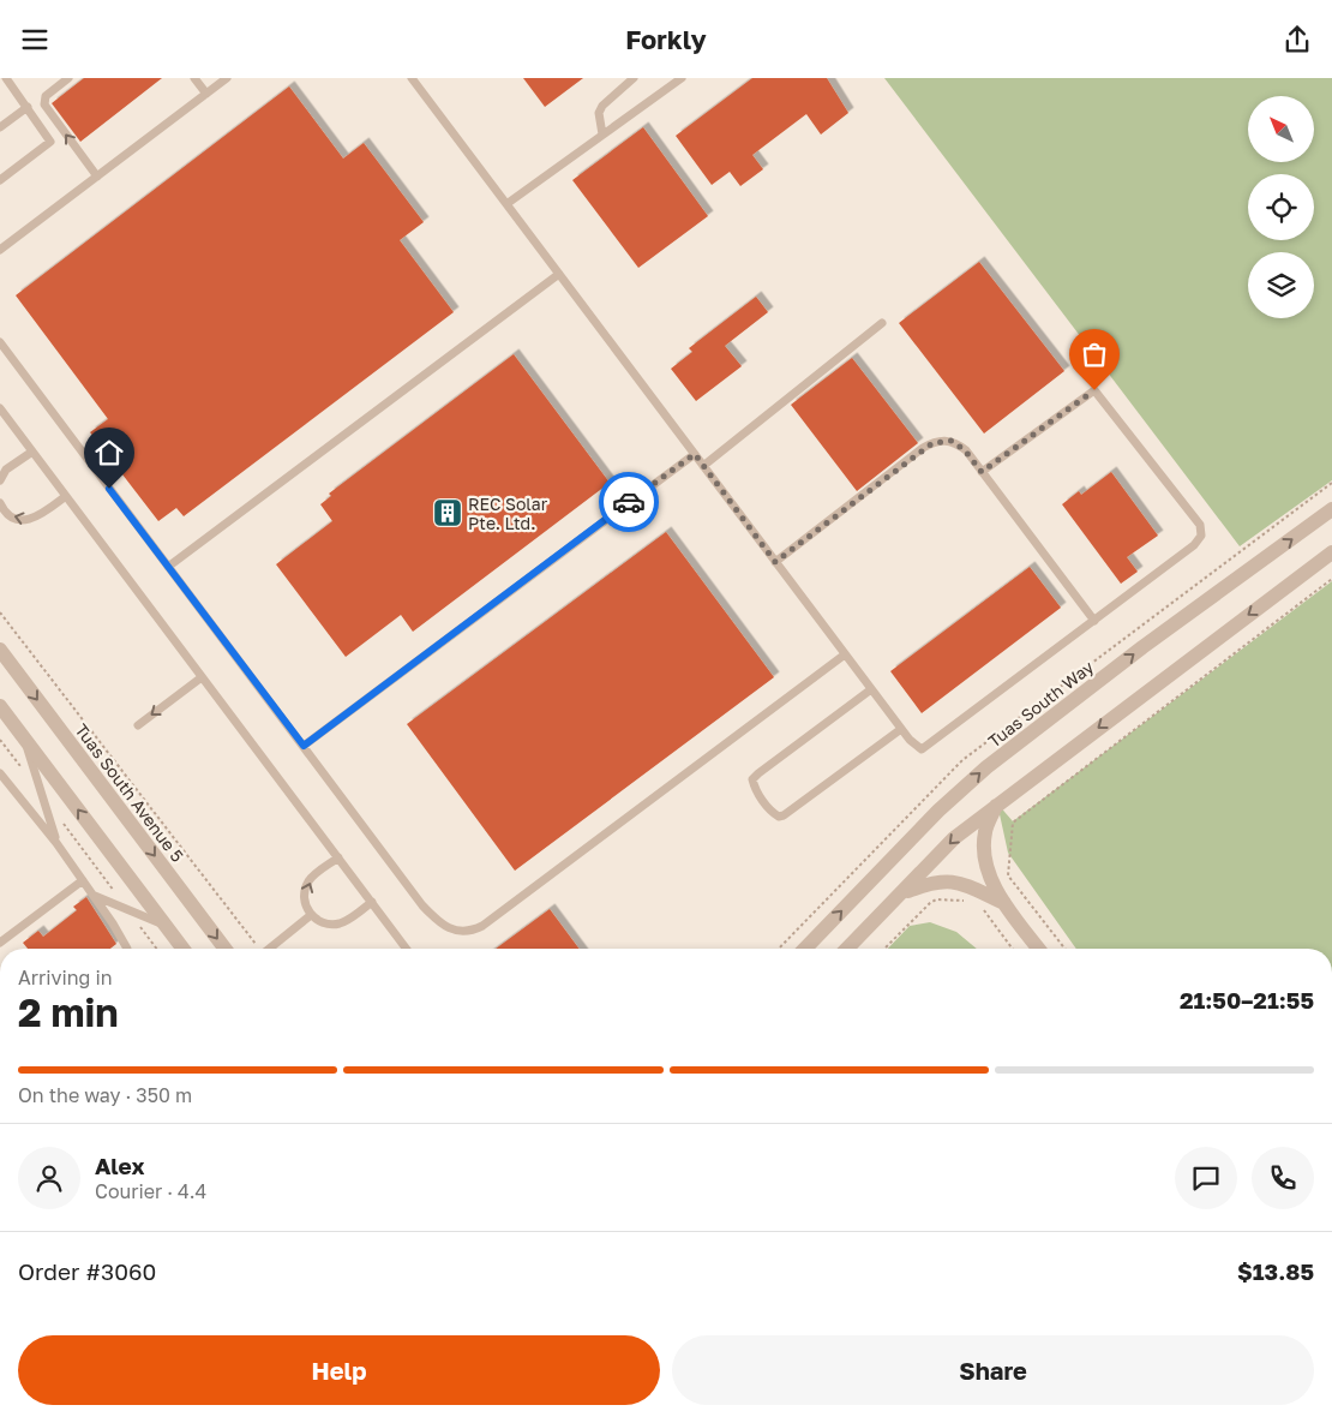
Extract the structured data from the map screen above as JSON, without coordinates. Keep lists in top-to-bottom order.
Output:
{
  "streets": {
    "street": ["Tuas South Way", "Tuas South Avenue 5"]
  },
  "places": {
    "building": ["REC Solar Pte. Ltd."]
  },
  "north": "top left",
  "page": {
    "header": "Forkly",
    "heading": ["2 min", "Arriving in", "21:50–21:55"],
    "panel": [
      "Alex",
      "Courier · 4.4",
      "Order #3060",
      "$13.85"
    ],
    "bar": "On the way · 350 m",
    "buttons": ["Help", "Share"]
  }
}
